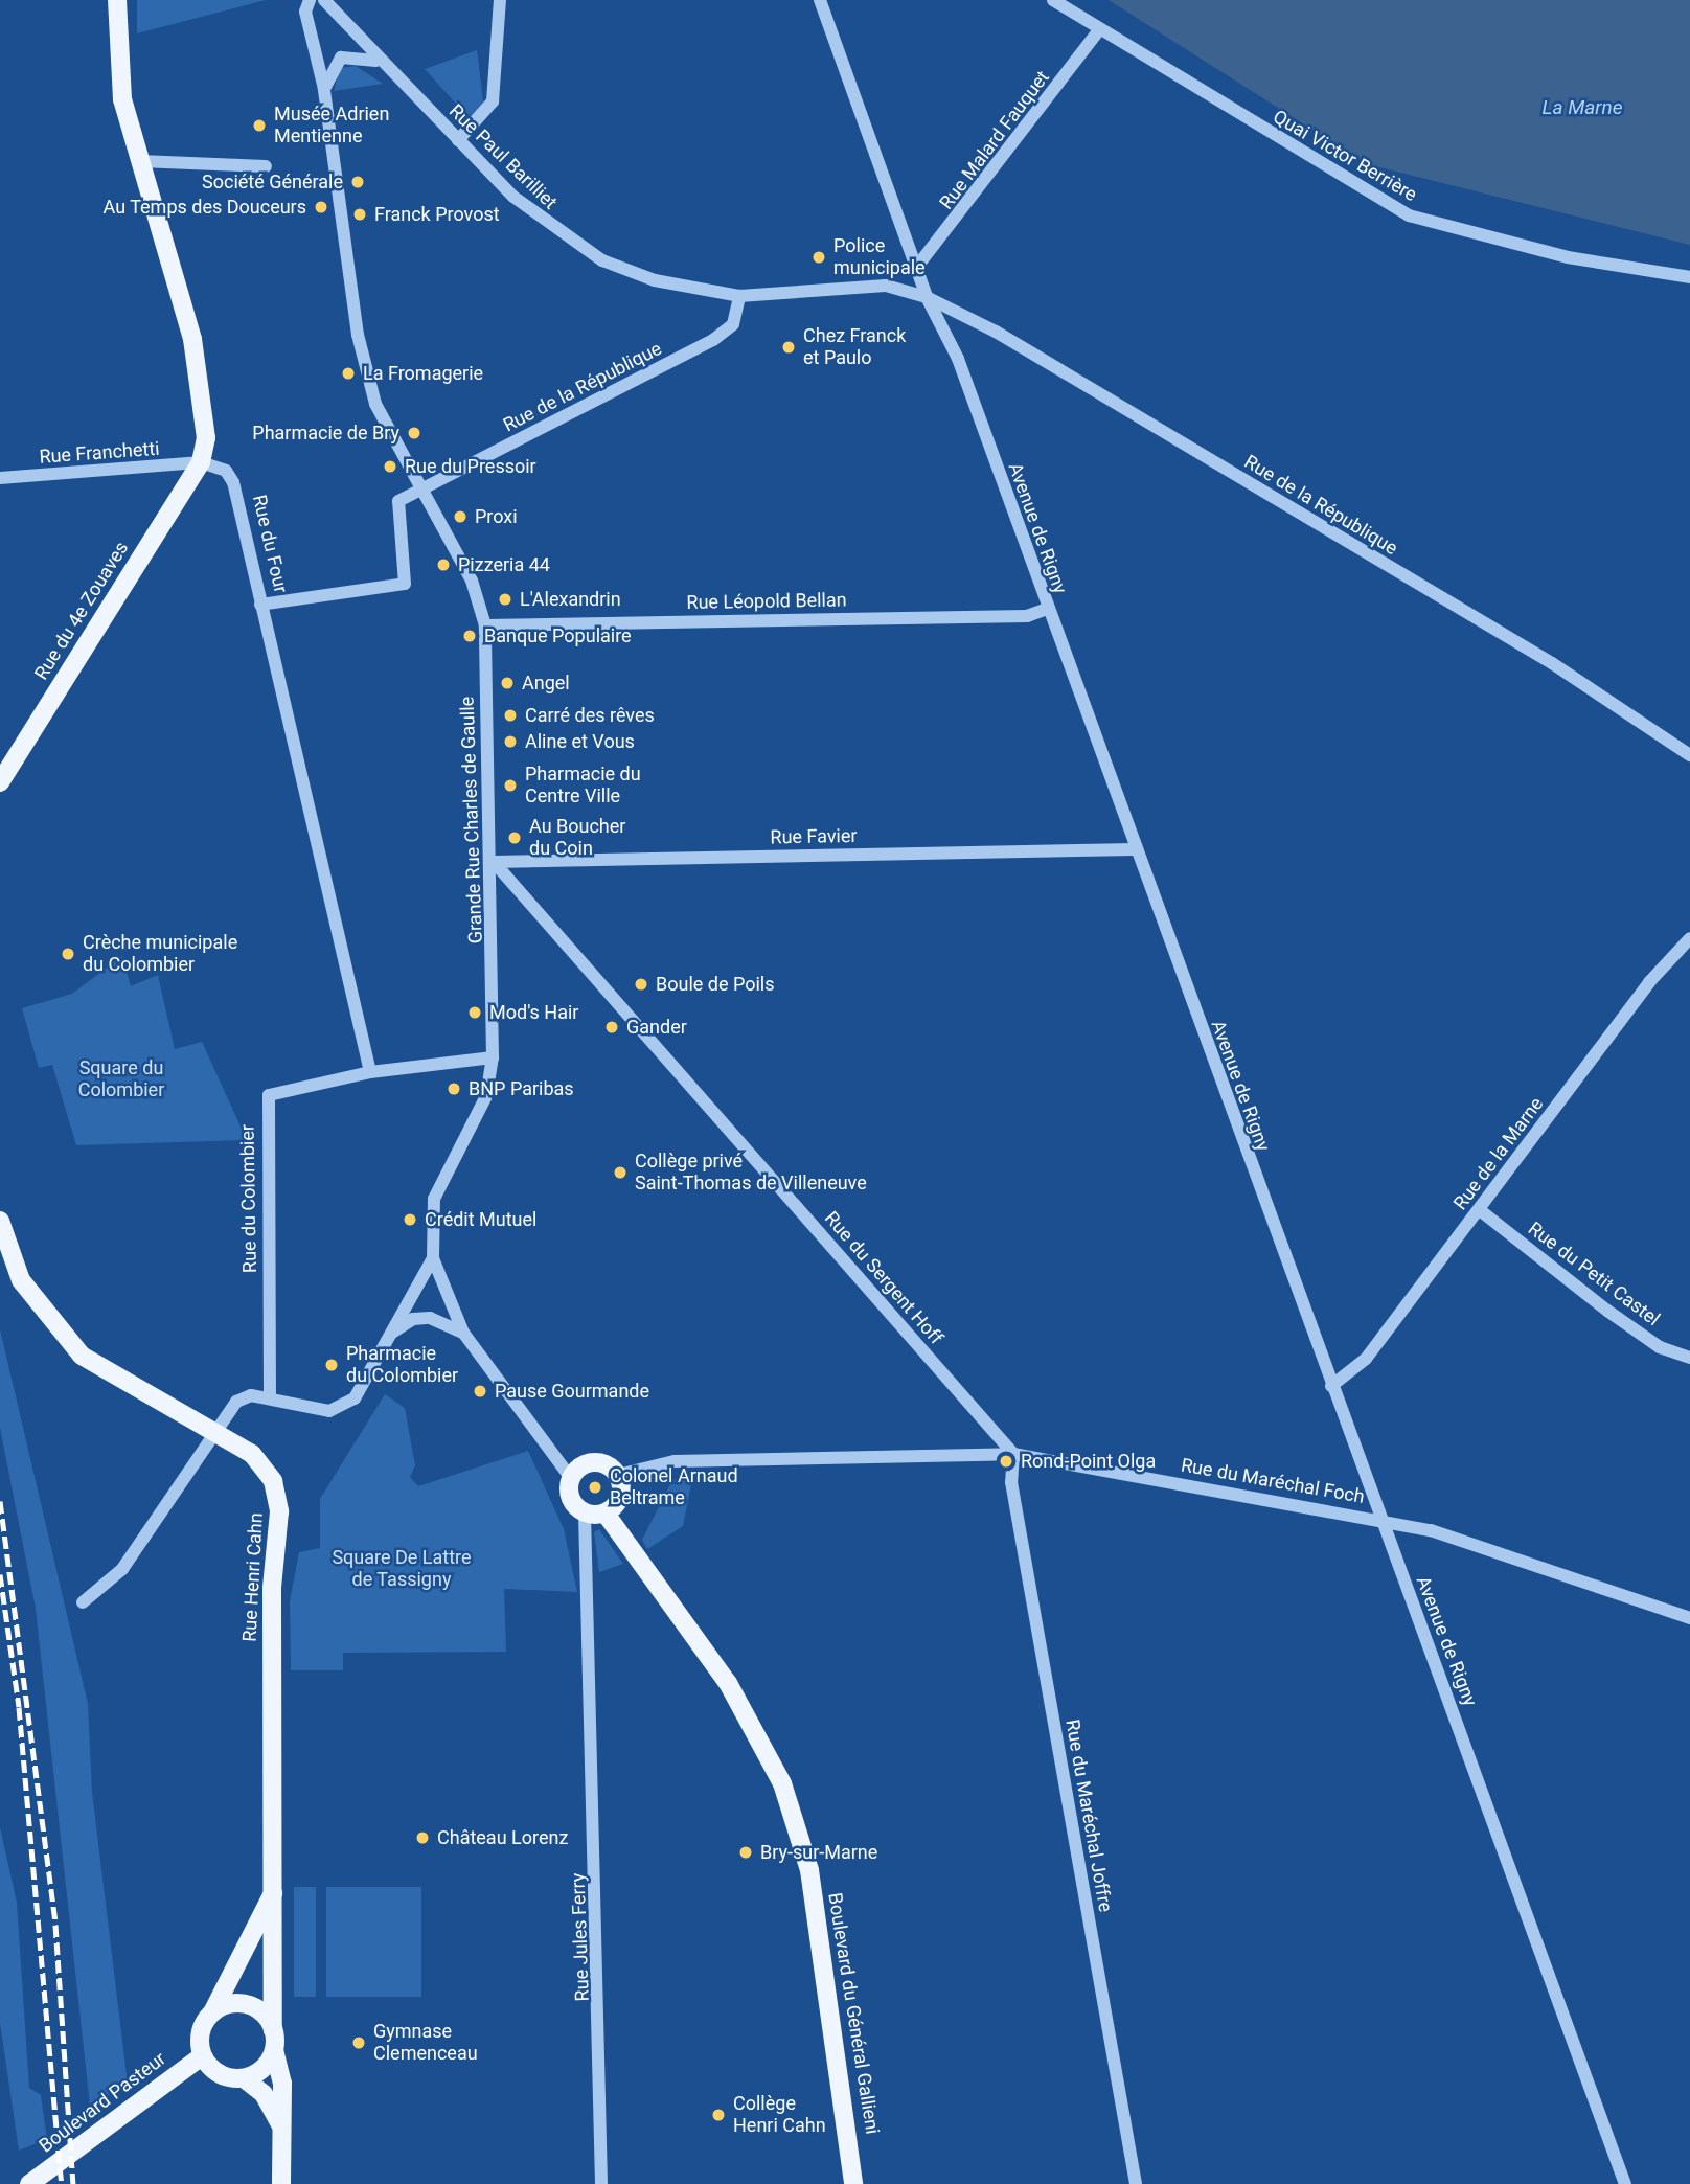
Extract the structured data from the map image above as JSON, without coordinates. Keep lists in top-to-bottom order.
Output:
{
  "streets": {
    "main road": [
      "Rue du 4e Zouaves",
      "Rue Henri Cahn",
      "Boulevard du Général Gallieni",
      "Boulevard Pasteur"
    ],
    "street": [
      "Rue Malard Fauquet",
      "Quai Victor Berrière",
      "Rue Paul Barilliet",
      "Rue de la République",
      "Rue Franchetti",
      "Avenue de Rigny",
      "Rue du Four",
      "Rue Léopold Bellan",
      "Grande Rue Charles de Gaulle",
      "Rue Favier",
      "Rue de la Marne",
      "Rue du Colombier",
      "Rue du Petit Castel",
      "Rue du Sergent Hoff",
      "Rue du Maréchal Foch",
      "Rue du Maréchal Joffre",
      "Rue Jules Ferry"
    ]
  },
  "crossings": [
    ["Rue Malard Fauquet", "Quai Victor Berrière"],
    ["Rue Malard Fauquet", "Avenue de Rigny"],
    ["Rue Paul Barilliet", "Rue de la République"],
    ["Rue Paul Barilliet", "Avenue de Rigny"],
    ["Rue de la République", "Avenue de Rigny"],
    ["Rue de la République", "Grande Rue Charles de Gaulle"],
    ["Rue Franchetti", "Rue du Four"],
    ["Rue Franchetti", "Rue du 4e Zouaves"],
    ["Avenue de Rigny", "Rue Léopold Bellan"],
    ["Avenue de Rigny", "Rue Favier"],
    ["Avenue de Rigny", "Rue de la Marne"],
    ["Avenue de Rigny", "Rue du Maréchal Foch"],
    ["Rue du Four", "Rue du 4e Zouaves"],
    ["Rue du Four", "Rue du Colombier"],
    ["Rue Léopold Bellan", "Grande Rue Charles de Gaulle"],
    ["Grande Rue Charles de Gaulle", "Rue Favier"],
    ["Grande Rue Charles de Gaulle", "Rue du Colombier"],
    ["Grande Rue Charles de Gaulle", "Rue du Sergent Hoff"],
    ["Rue Favier", "Rue du Sergent Hoff"],
    ["Rue de la Marne", "Rue du Petit Castel"],
    ["Rue du Sergent Hoff", "Rue du Maréchal Foch"],
    ["Rue du Sergent Hoff", "Rue du Maréchal Joffre"],
    ["Rue du Maréchal Foch", "Rue du Maréchal Joffre"],
    ["Rue du Maréchal Foch", "Rue Jules Ferry"],
    ["Rue du Maréchal Foch", "Boulevard du Général Gallieni"],
    ["Rue Henri Cahn", "Boulevard Pasteur"],
    ["Rue Jules Ferry", "Boulevard du Général Gallieni"]
  ],
  "water": ["La Marne"],
  "parks": ["Square du Colombier", "Square De Lattre de Tassigny"],
  "places": [
    "Musée Adrien Mentienne",
    "Société Générale",
    "Au Temps des Douceurs",
    "Franck Provost",
    "Police municipale",
    "Chez Franck et Paulo",
    "La Fromagerie",
    "Pharmacie de Bry",
    "Rue du Pressoir",
    "Proxi",
    "Pizzeria 44",
    "L'Alexandrin",
    "Banque Populaire",
    "Angel",
    "Carré des rêves",
    "Aline et Vous",
    "Pharmacie du Centre Ville",
    "Au Boucher du Coin",
    "Crèche municipale du Colombier",
    "Boule de Poils",
    "Mod's Hair",
    "Gander",
    "BNP Paribas",
    "Collège privé Saint-Thomas de Villeneuve",
    "Crédit Mutuel",
    "Pharmacie du Colombier",
    "Pause Gourmande",
    "Rond-Point Olga",
    "Colonel Arnaud Beltrame",
    "Château Lorenz",
    "Bry-sur-Marne",
    "Gymnase Clemenceau",
    "Collège Henri Cahn"
  ]
}
